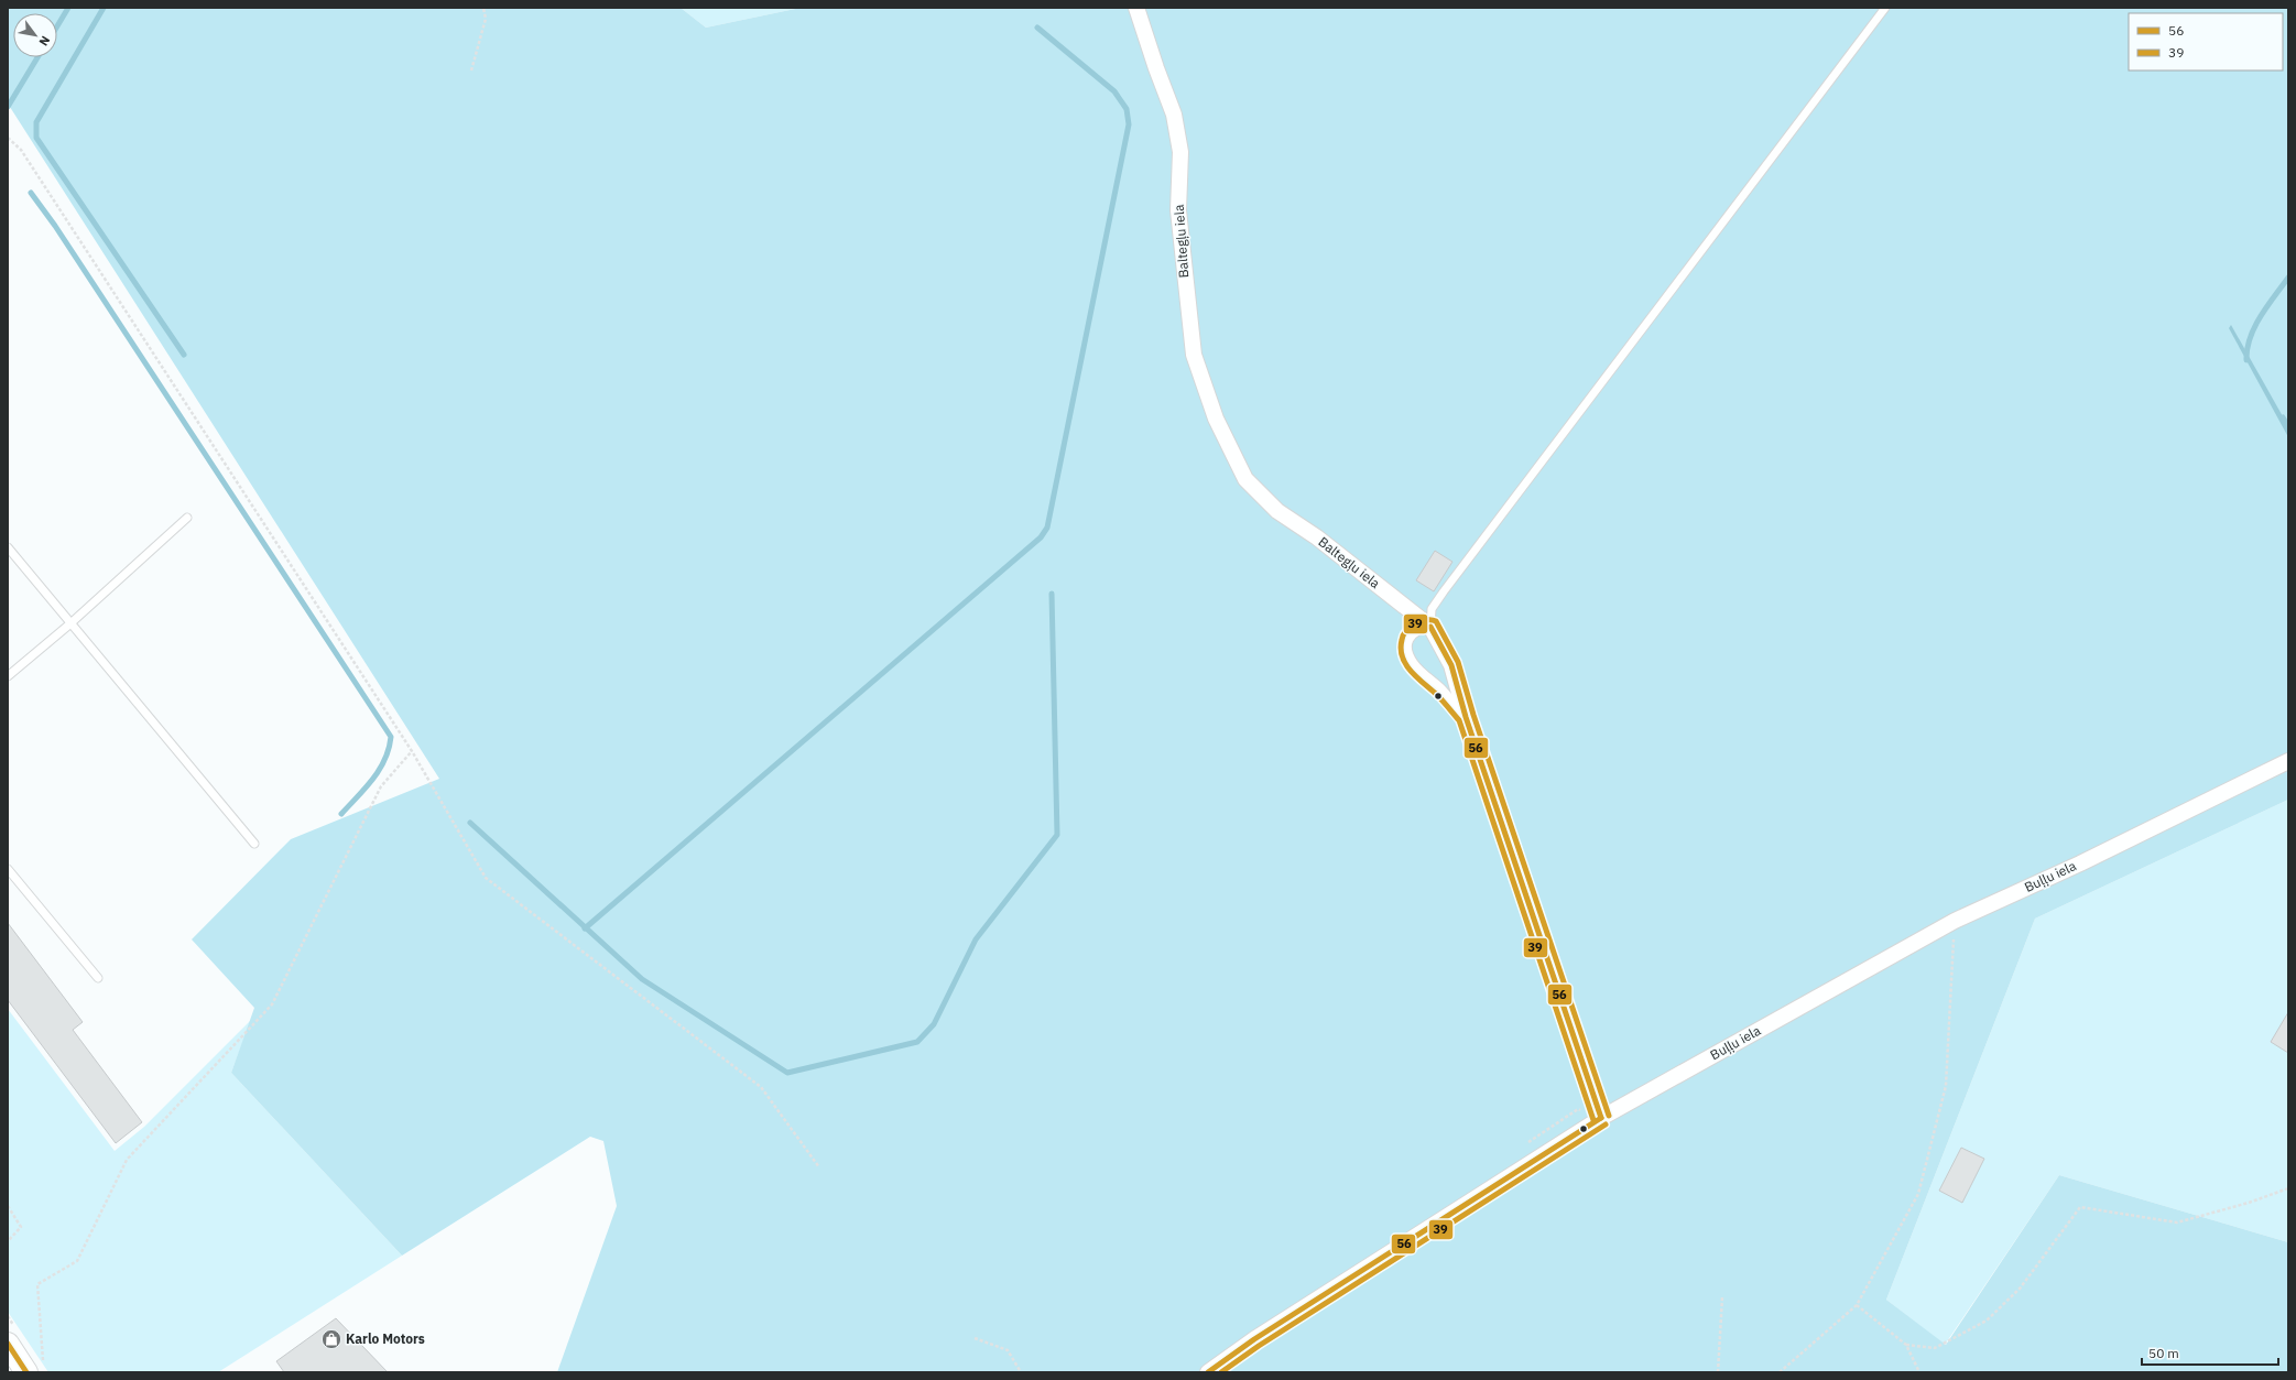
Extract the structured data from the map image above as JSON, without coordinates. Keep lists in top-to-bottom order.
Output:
{
  "streets": {
    "street": ["Baltegļu iela", "Buļļu iela"]
  },
  "crossings": [
    ["Baltegļu iela", "Buļļu iela"]
  ],
  "places": {
    "shop": ["Karlo Motors"]
  },
  "lines": ["transit line 39", "transit line 56"],
  "legend": ["56", "39"],
  "scale_bar": "50 m",
  "north": "bottom right"
}
